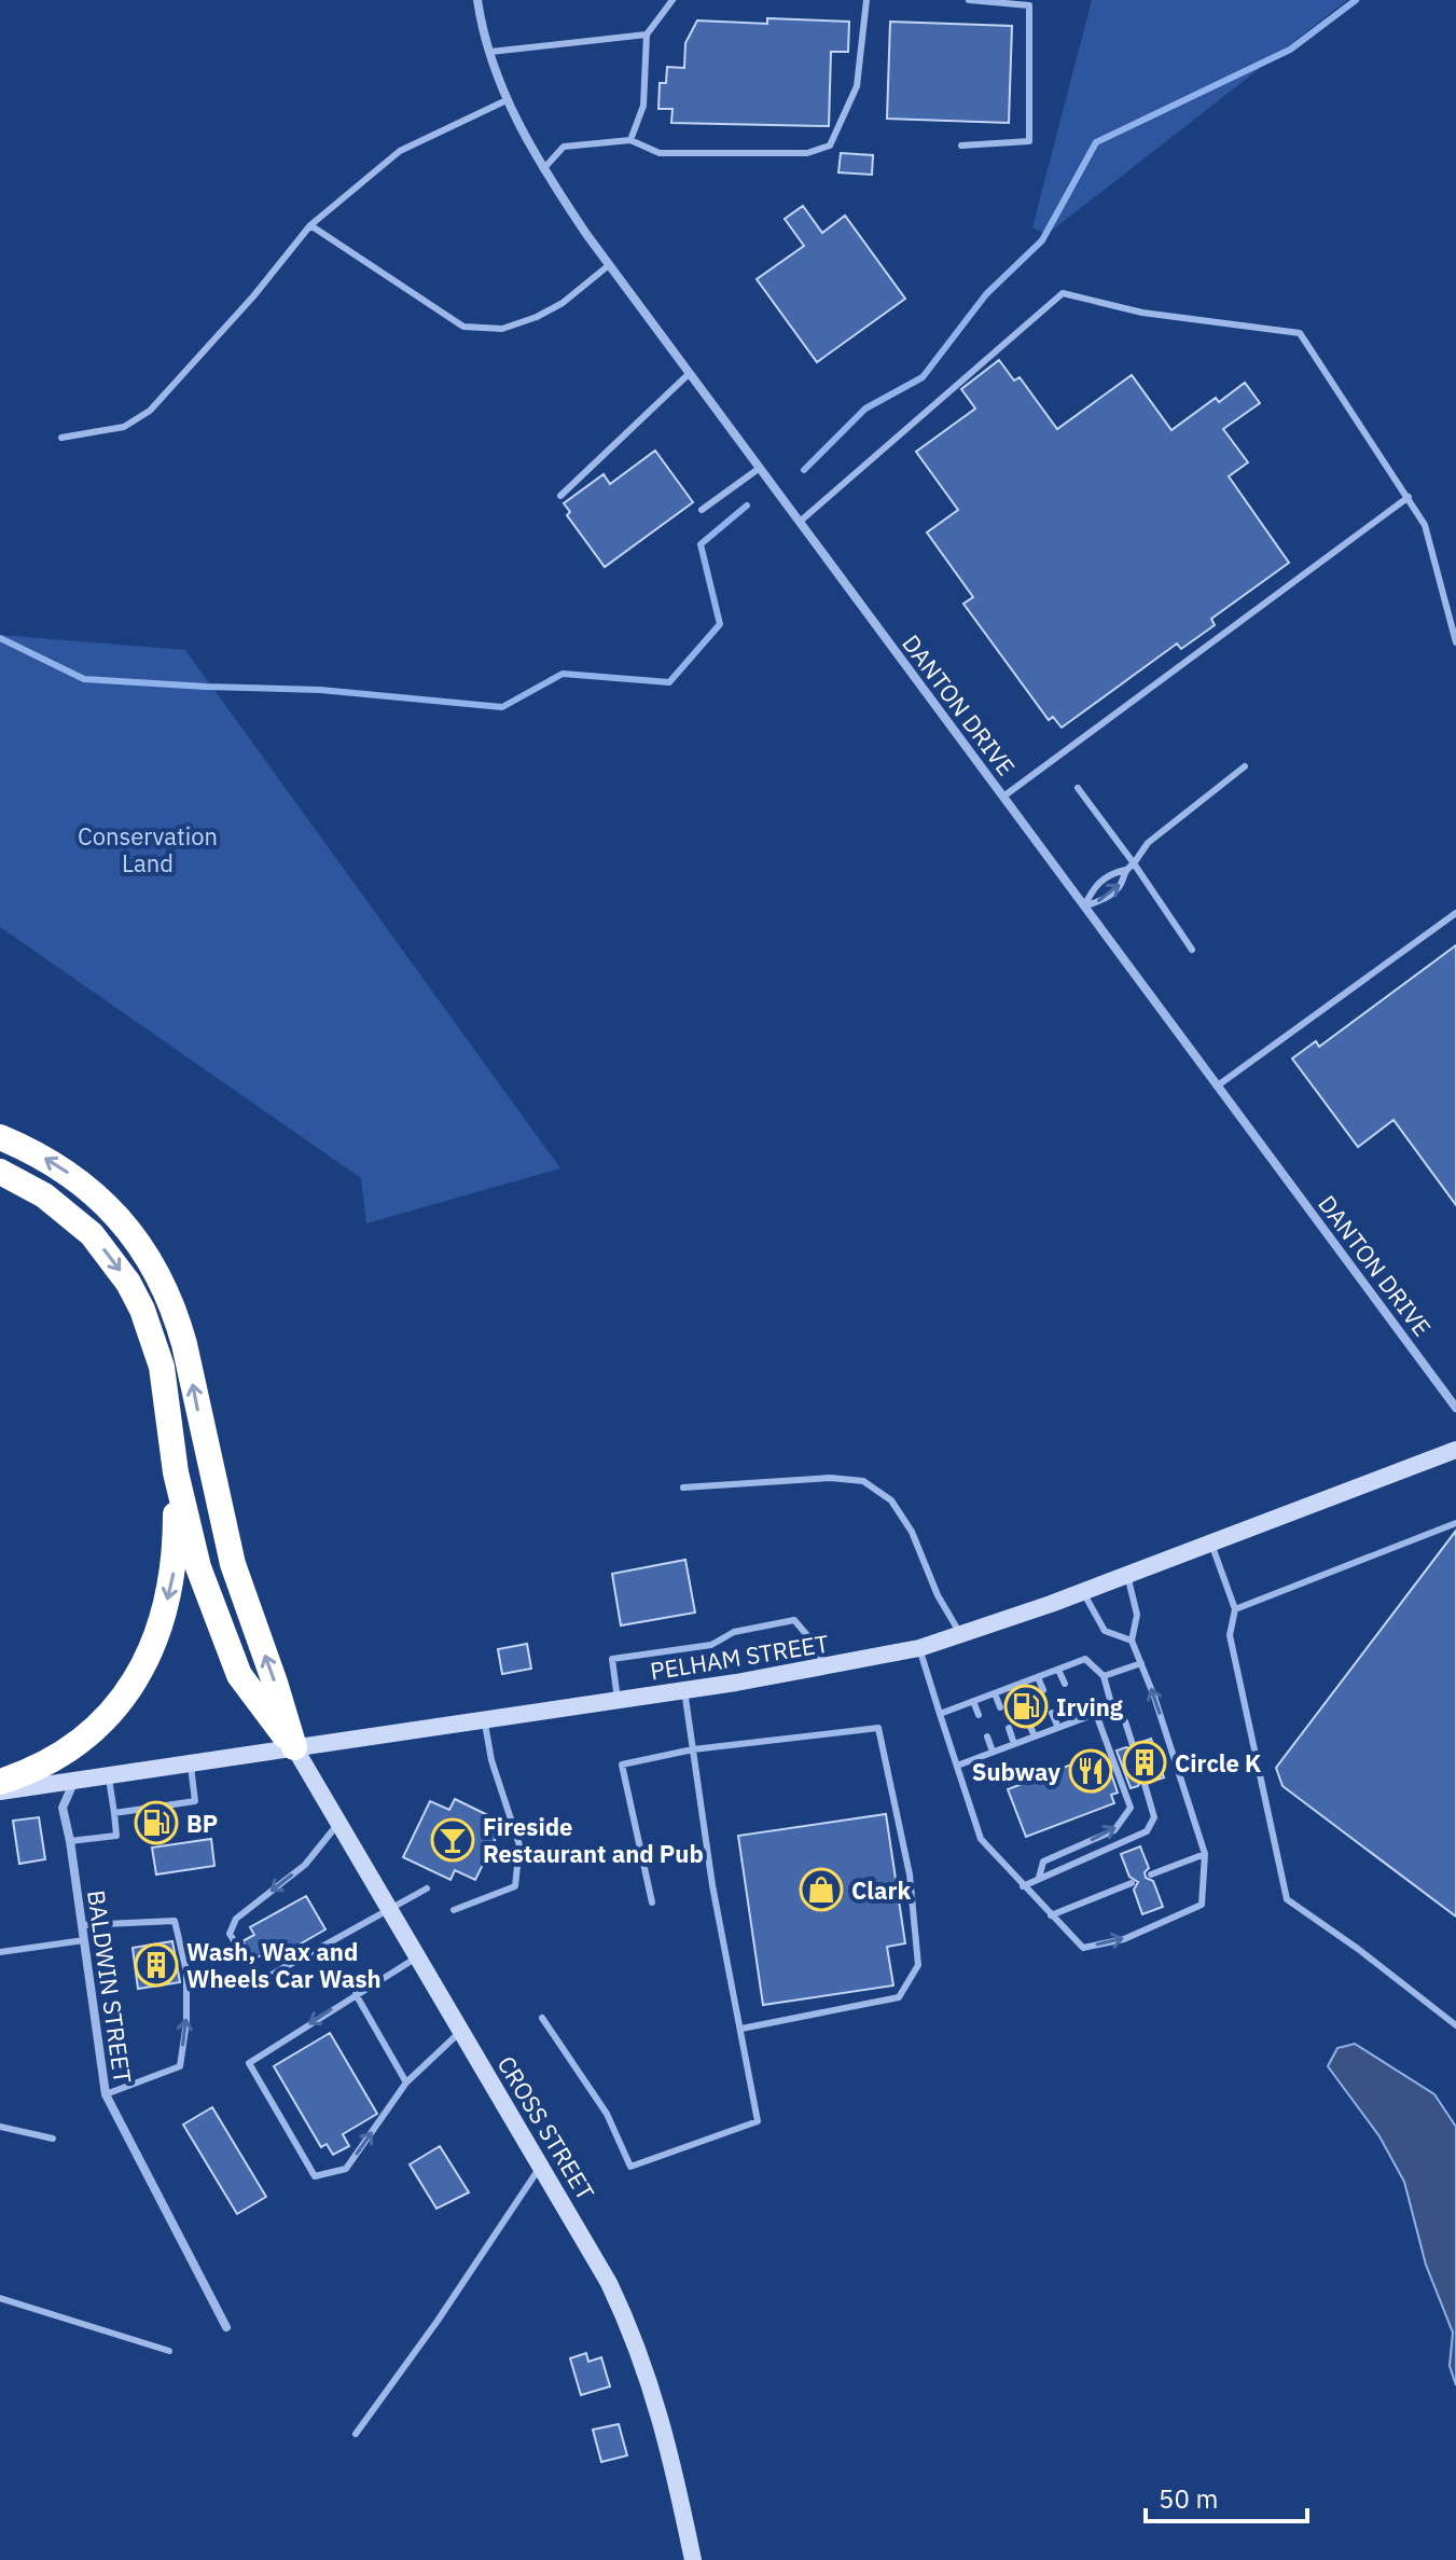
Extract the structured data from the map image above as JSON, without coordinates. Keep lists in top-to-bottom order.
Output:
{
  "streets": {
    "street": [
      "DANTON DRIVE",
      "PELHAM STREET",
      "BALDWIN STREET",
      "CROSS STREET"
    ]
  },
  "crossings": [
    ["PELHAM STREET", "BALDWIN STREET"],
    ["PELHAM STREET", "CROSS STREET"]
  ],
  "parks": ["Conservation Land"],
  "places": {
    "fuel station": ["Irving", "BP"],
    "building": ["Circle K", "Wash, Wax and Wheels Car Wash"],
    "restaurant": ["Subway"],
    "bar": ["Fireside Restaurant and Pub"],
    "shop": ["Clark"]
  },
  "scale_bar": "50 m"
}
